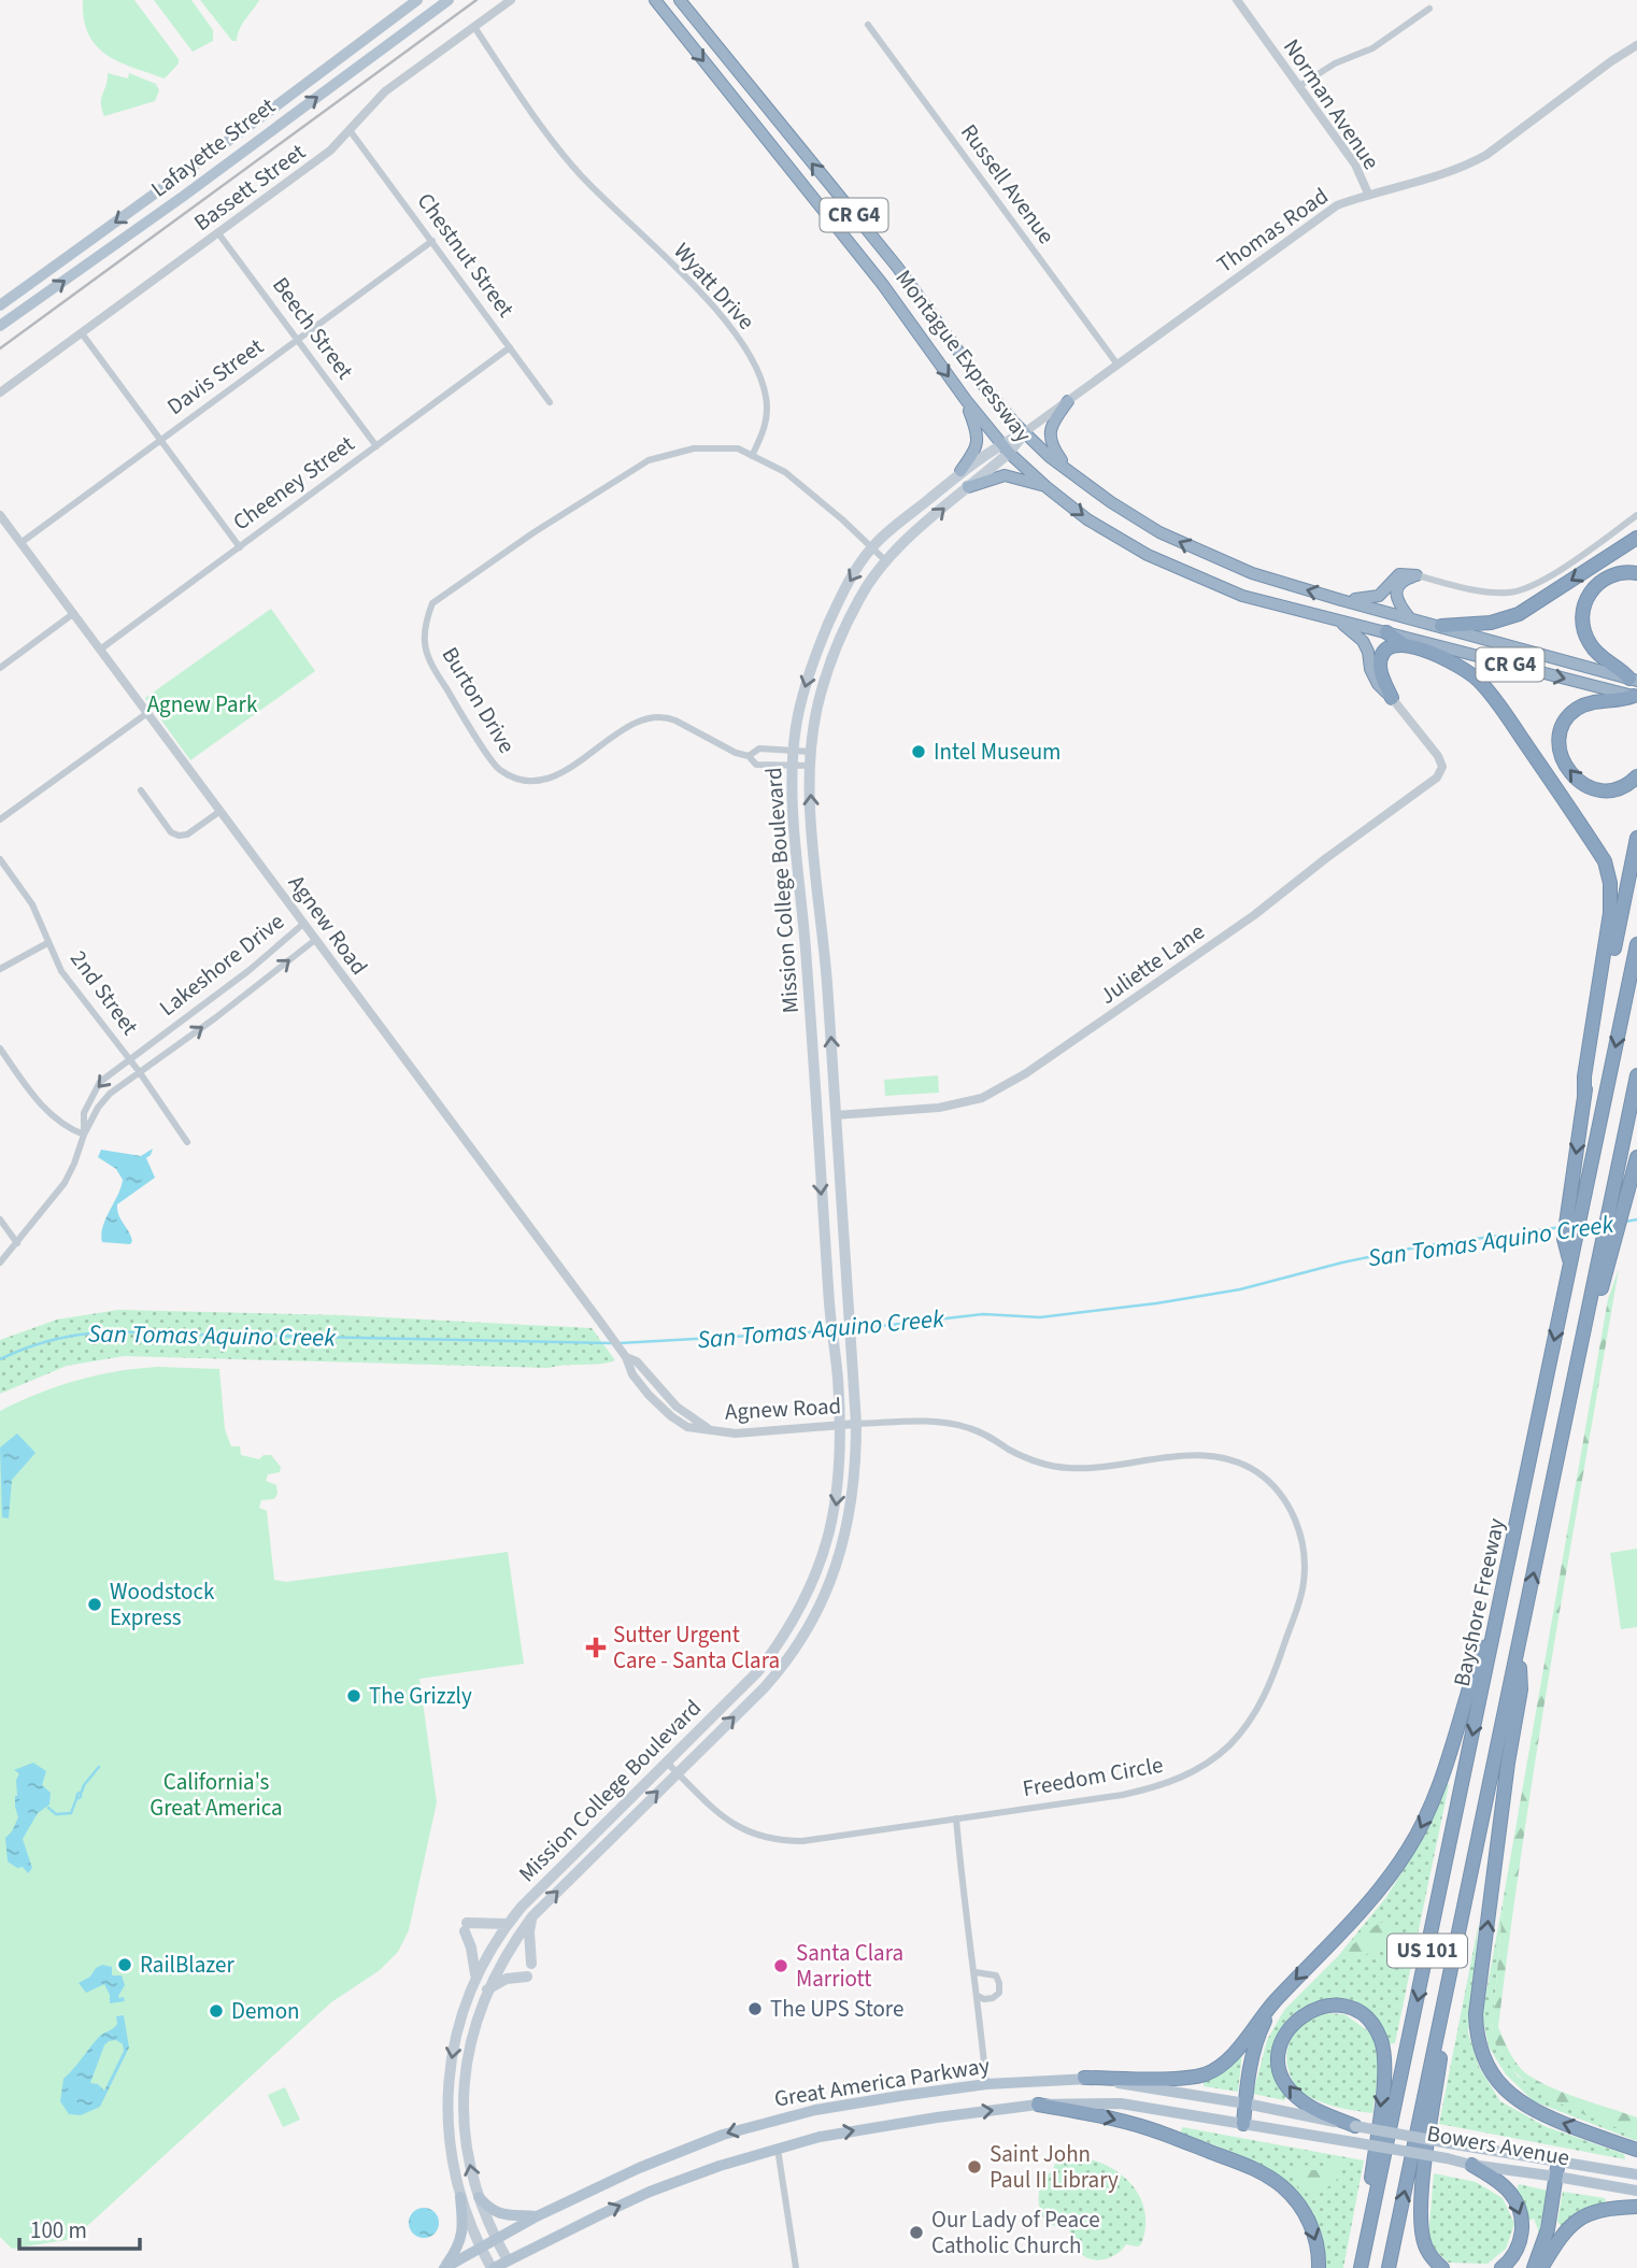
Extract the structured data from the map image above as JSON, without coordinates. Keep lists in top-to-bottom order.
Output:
{
  "streets": {
    "highway": [
      "CR G4",
      "Montague Expressway",
      "Bayshore Freeway",
      "US 101"
    ],
    "main road": [
      "Lafayette Street",
      "Mission College Boulevard",
      "Great America Parkway",
      "Bowers Avenue"
    ],
    "street": [
      "Norman Avenue",
      "Russell Avenue",
      "Bassett Street",
      "Thomas Road",
      "Chestnut Street",
      "Wyatt Drive",
      "Beech Street",
      "Davis Street",
      "Cheeney Street",
      "Burton Drive",
      "Agnew Road",
      "Juliette Lane",
      "Lakeshore Drive",
      "2nd Street",
      "Freedom Circle"
    ]
  },
  "crossings": [
    ["Norman Avenue", "Thomas Road"],
    ["Russell Avenue", "Thomas Road"],
    ["Bassett Street", "Chestnut Street"],
    ["Bassett Street", "Wyatt Drive"],
    ["Bassett Street", "Beech Street"],
    ["Thomas Road", "Montague Expressway"],
    ["Thomas Road", "Mission College Boulevard"],
    ["Chestnut Street", "Davis Street"],
    ["Chestnut Street", "Cheeney Street"],
    ["Wyatt Drive", "Burton Drive"],
    ["Beech Street", "Davis Street"],
    ["Beech Street", "Cheeney Street"],
    ["Montague Expressway", "Mission College Boulevard"],
    ["Davis Street", "Agnew Road"],
    ["Cheeney Street", "Agnew Road"],
    ["Burton Drive", "Mission College Boulevard"],
    ["Mission College Boulevard", "Agnew Road"],
    ["Mission College Boulevard", "Juliette Lane"],
    ["Mission College Boulevard", "Freedom Circle"],
    ["Mission College Boulevard", "Great America Parkway"],
    ["Agnew Road", "Lakeshore Drive"],
    ["Agnew Road", "Freedom Circle"],
    ["Lakeshore Drive", "2nd Street"],
    ["Great America Parkway", "Bowers Avenue"]
  ],
  "water": ["San Tomas Aquino Creek"],
  "parks": ["Agnew Park", "California's Great America"],
  "places": {
    "other": [
      "Intel Museum",
      "Woodstock Express",
      "The Grizzly",
      "RailBlazer",
      "Santa Clara Marriott",
      "The UPS Store",
      "Demon",
      "Saint John Paul II Library",
      "Our Lady of Peace Catholic Church"
    ],
    "health": ["Sutter Urgent Care - Santa Clara"]
  },
  "scale_bar": "100 m"
}
